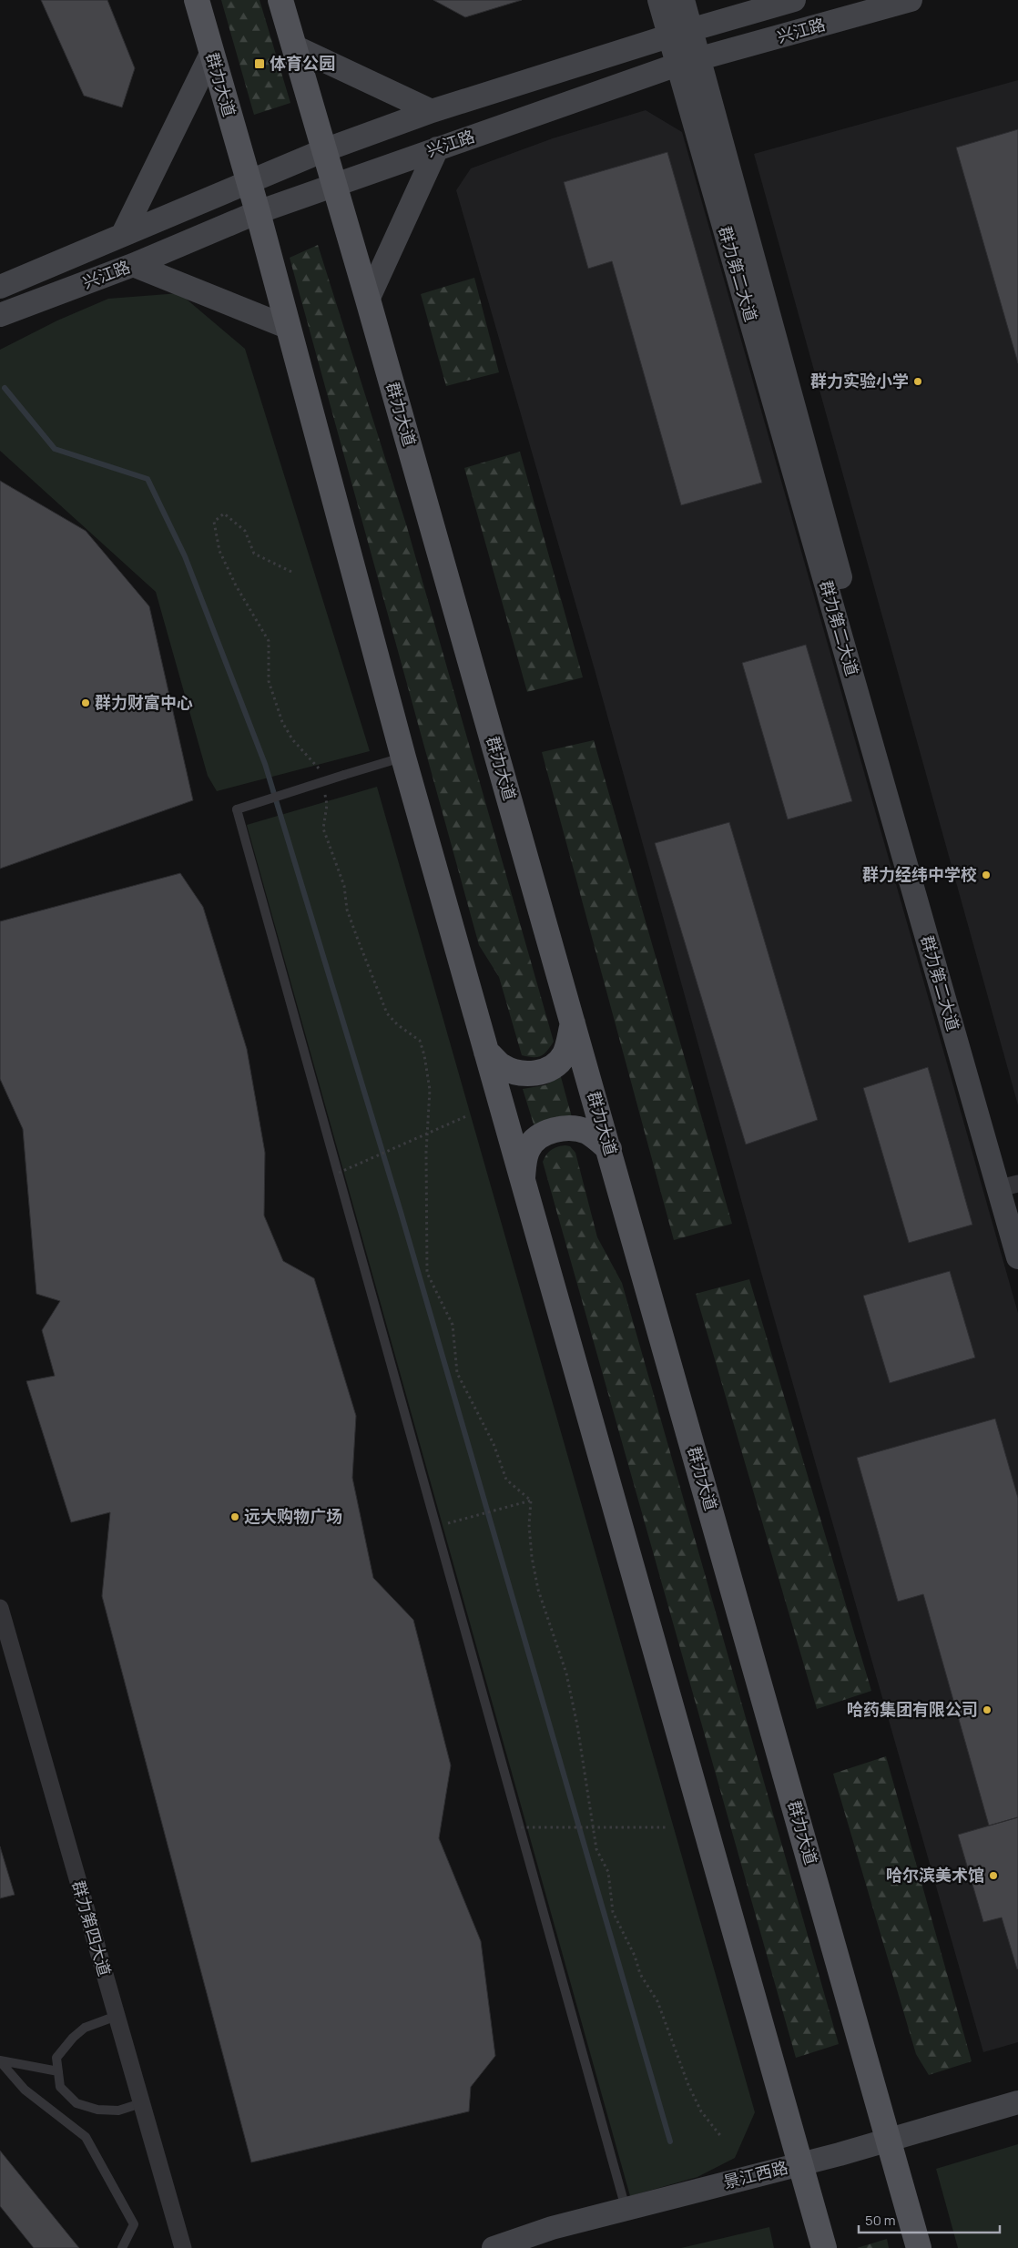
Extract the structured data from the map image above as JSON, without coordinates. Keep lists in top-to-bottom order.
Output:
{
  "streets": {
    "main road": [
      "兴江路",
      "群力大道",
      "群力第二大道",
      "景江西路"
    ],
    "street": ["群力第四大道"]
  },
  "crossings": [
    ["兴江路", "群力大道"],
    ["兴江路", "群力第二大道"],
    ["群力大道", "景江西路"]
  ],
  "places": {
    "transit": ["体育公园"],
    "other": [
      "群力实验小学",
      "群力财富中心",
      "群力经纬中学校",
      "远大购物广场",
      "哈药集团有限公司",
      "哈尔滨美术馆"
    ]
  },
  "scale_bar": "50 m"
}
